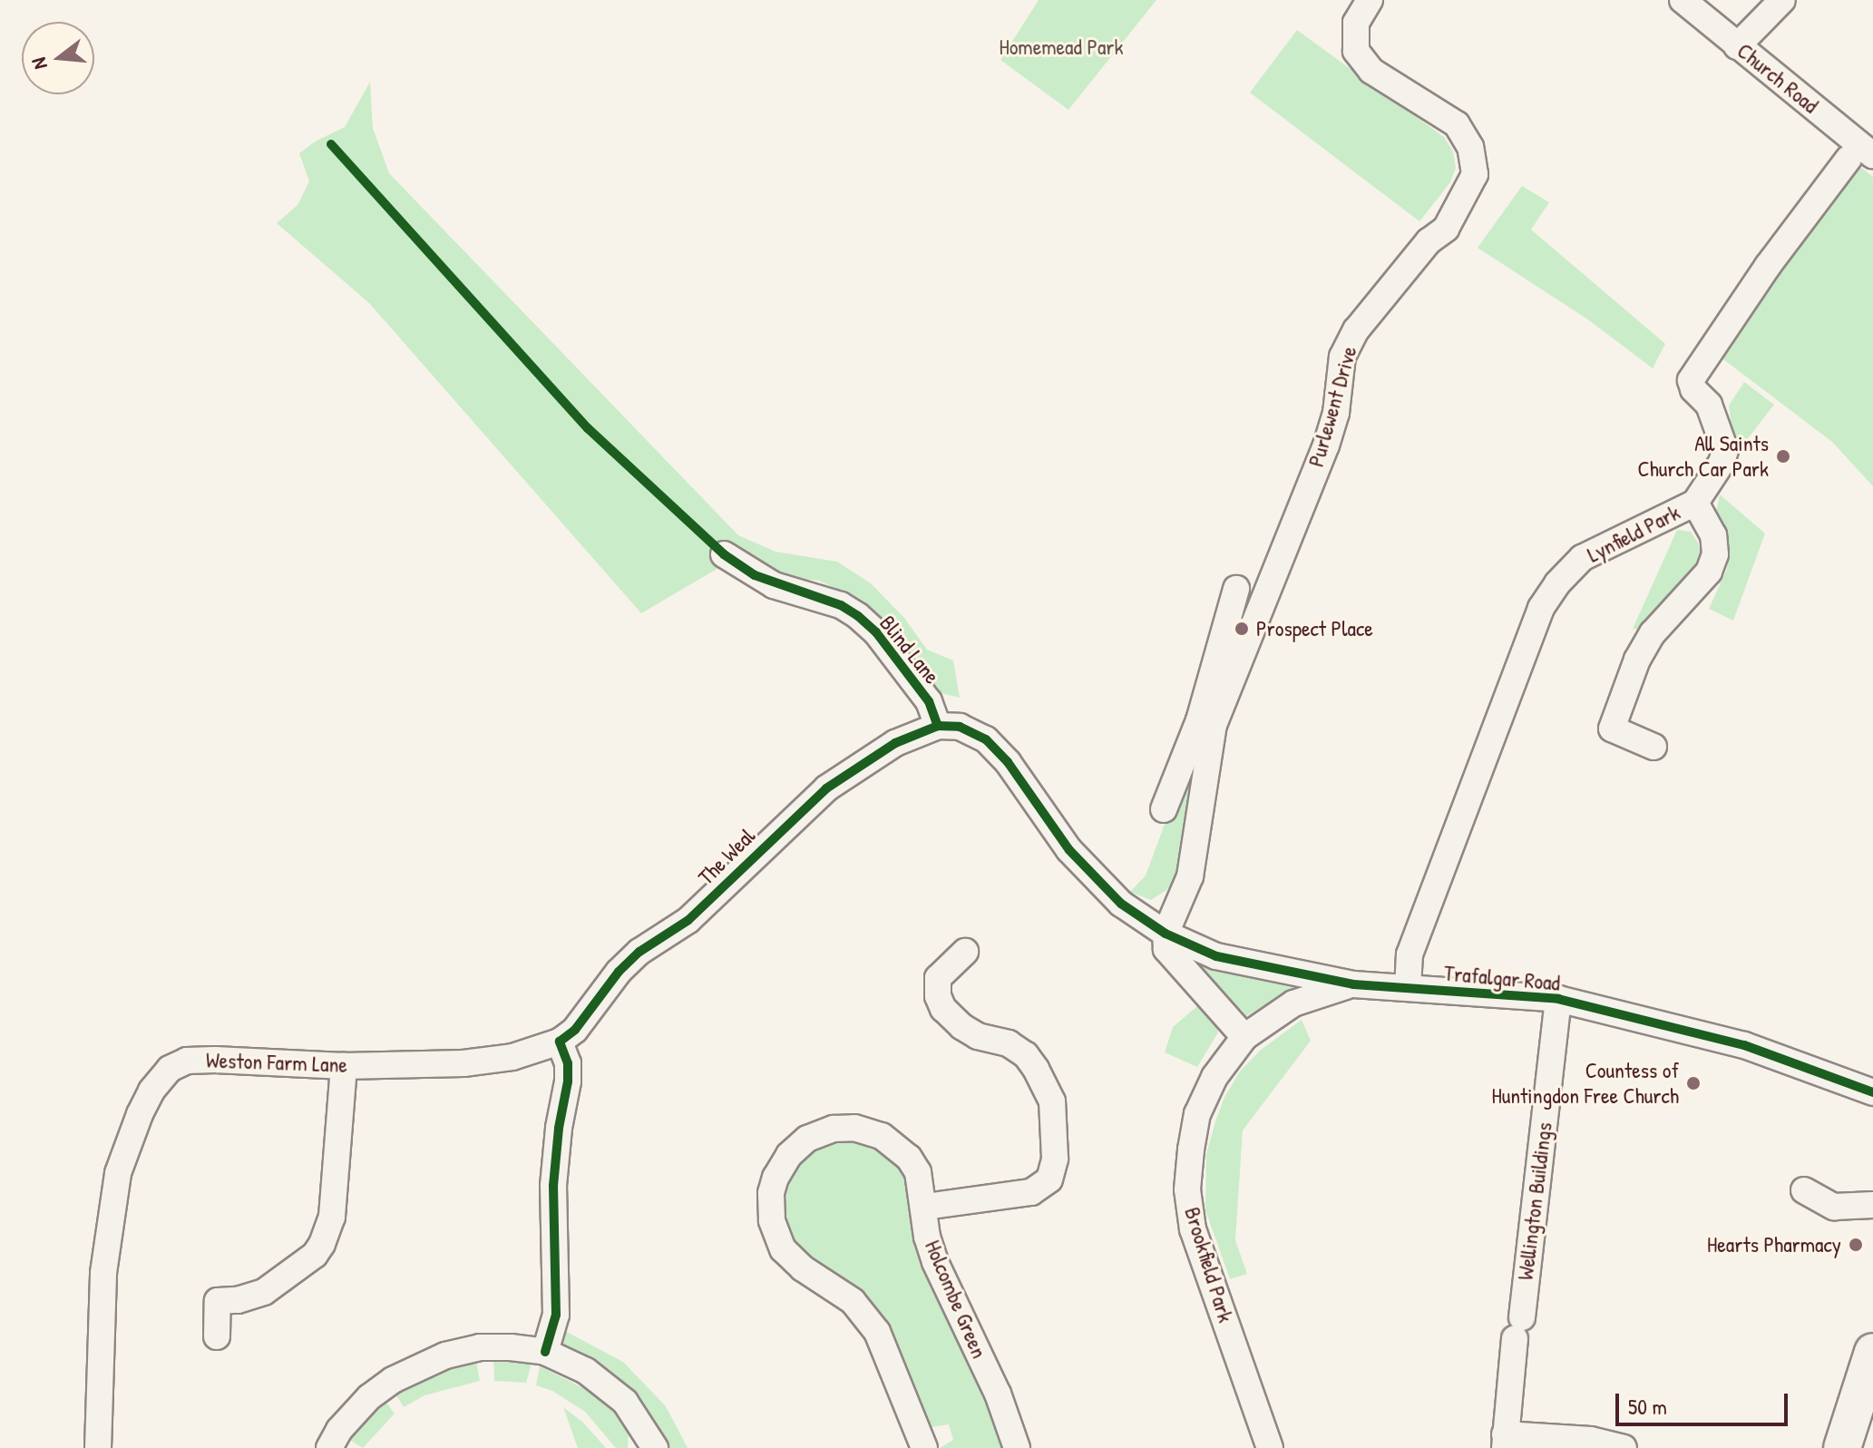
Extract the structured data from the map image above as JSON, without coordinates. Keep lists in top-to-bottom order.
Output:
{
  "streets": {
    "street": [
      "Church Road",
      "Purlewent Drive",
      "Lynfield Park",
      "Blind Lane",
      "The Weal",
      "Trafalgar Road",
      "Weston Farm Lane",
      "Wellington Buildings",
      "Brookfield Park",
      "Holcombe Green"
    ]
  },
  "crossings": [
    ["Church Road", "Lynfield Park"],
    ["Purlewent Drive", "Trafalgar Road"],
    ["Lynfield Park", "Trafalgar Road"],
    ["Blind Lane", "The Weal"],
    ["The Weal", "Weston Farm Lane"],
    ["Trafalgar Road", "Wellington Buildings"],
    ["Trafalgar Road", "Brookfield Park"]
  ],
  "parks": ["Homemead Park"],
  "places": [
    "All Saints Church Car Park",
    "Prospect Place",
    "Countess of Huntingdon Free Church",
    "Hearts Pharmacy"
  ],
  "scale_bar": "50 m",
  "north": "left"
}
